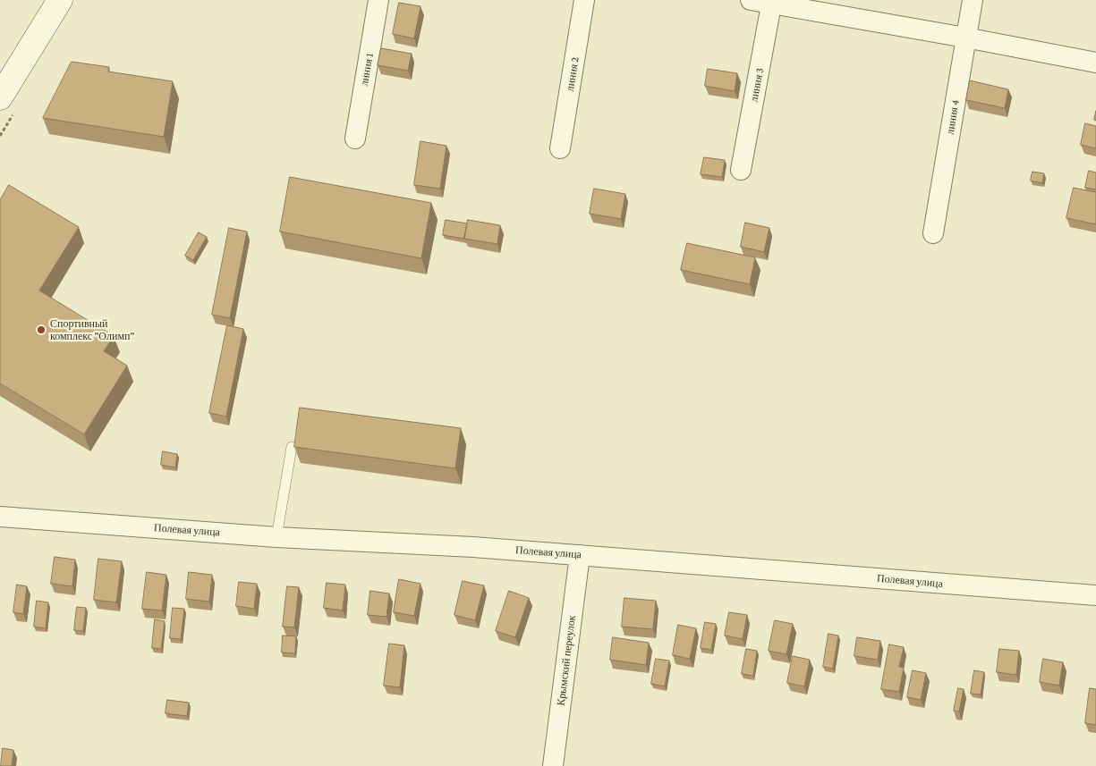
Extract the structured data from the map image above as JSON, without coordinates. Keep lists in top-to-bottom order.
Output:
{
  "streets": {
    "street": [
      "линия 1",
      "линия 2",
      "линия 3",
      "линия 4",
      "Полевая улица",
      "Крымский переулок"
    ]
  },
  "crossings": [
    ["Полевая улица", "Крымский переулок"]
  ],
  "places": ["Спортивный комплекс \"Олимп\""]
}
